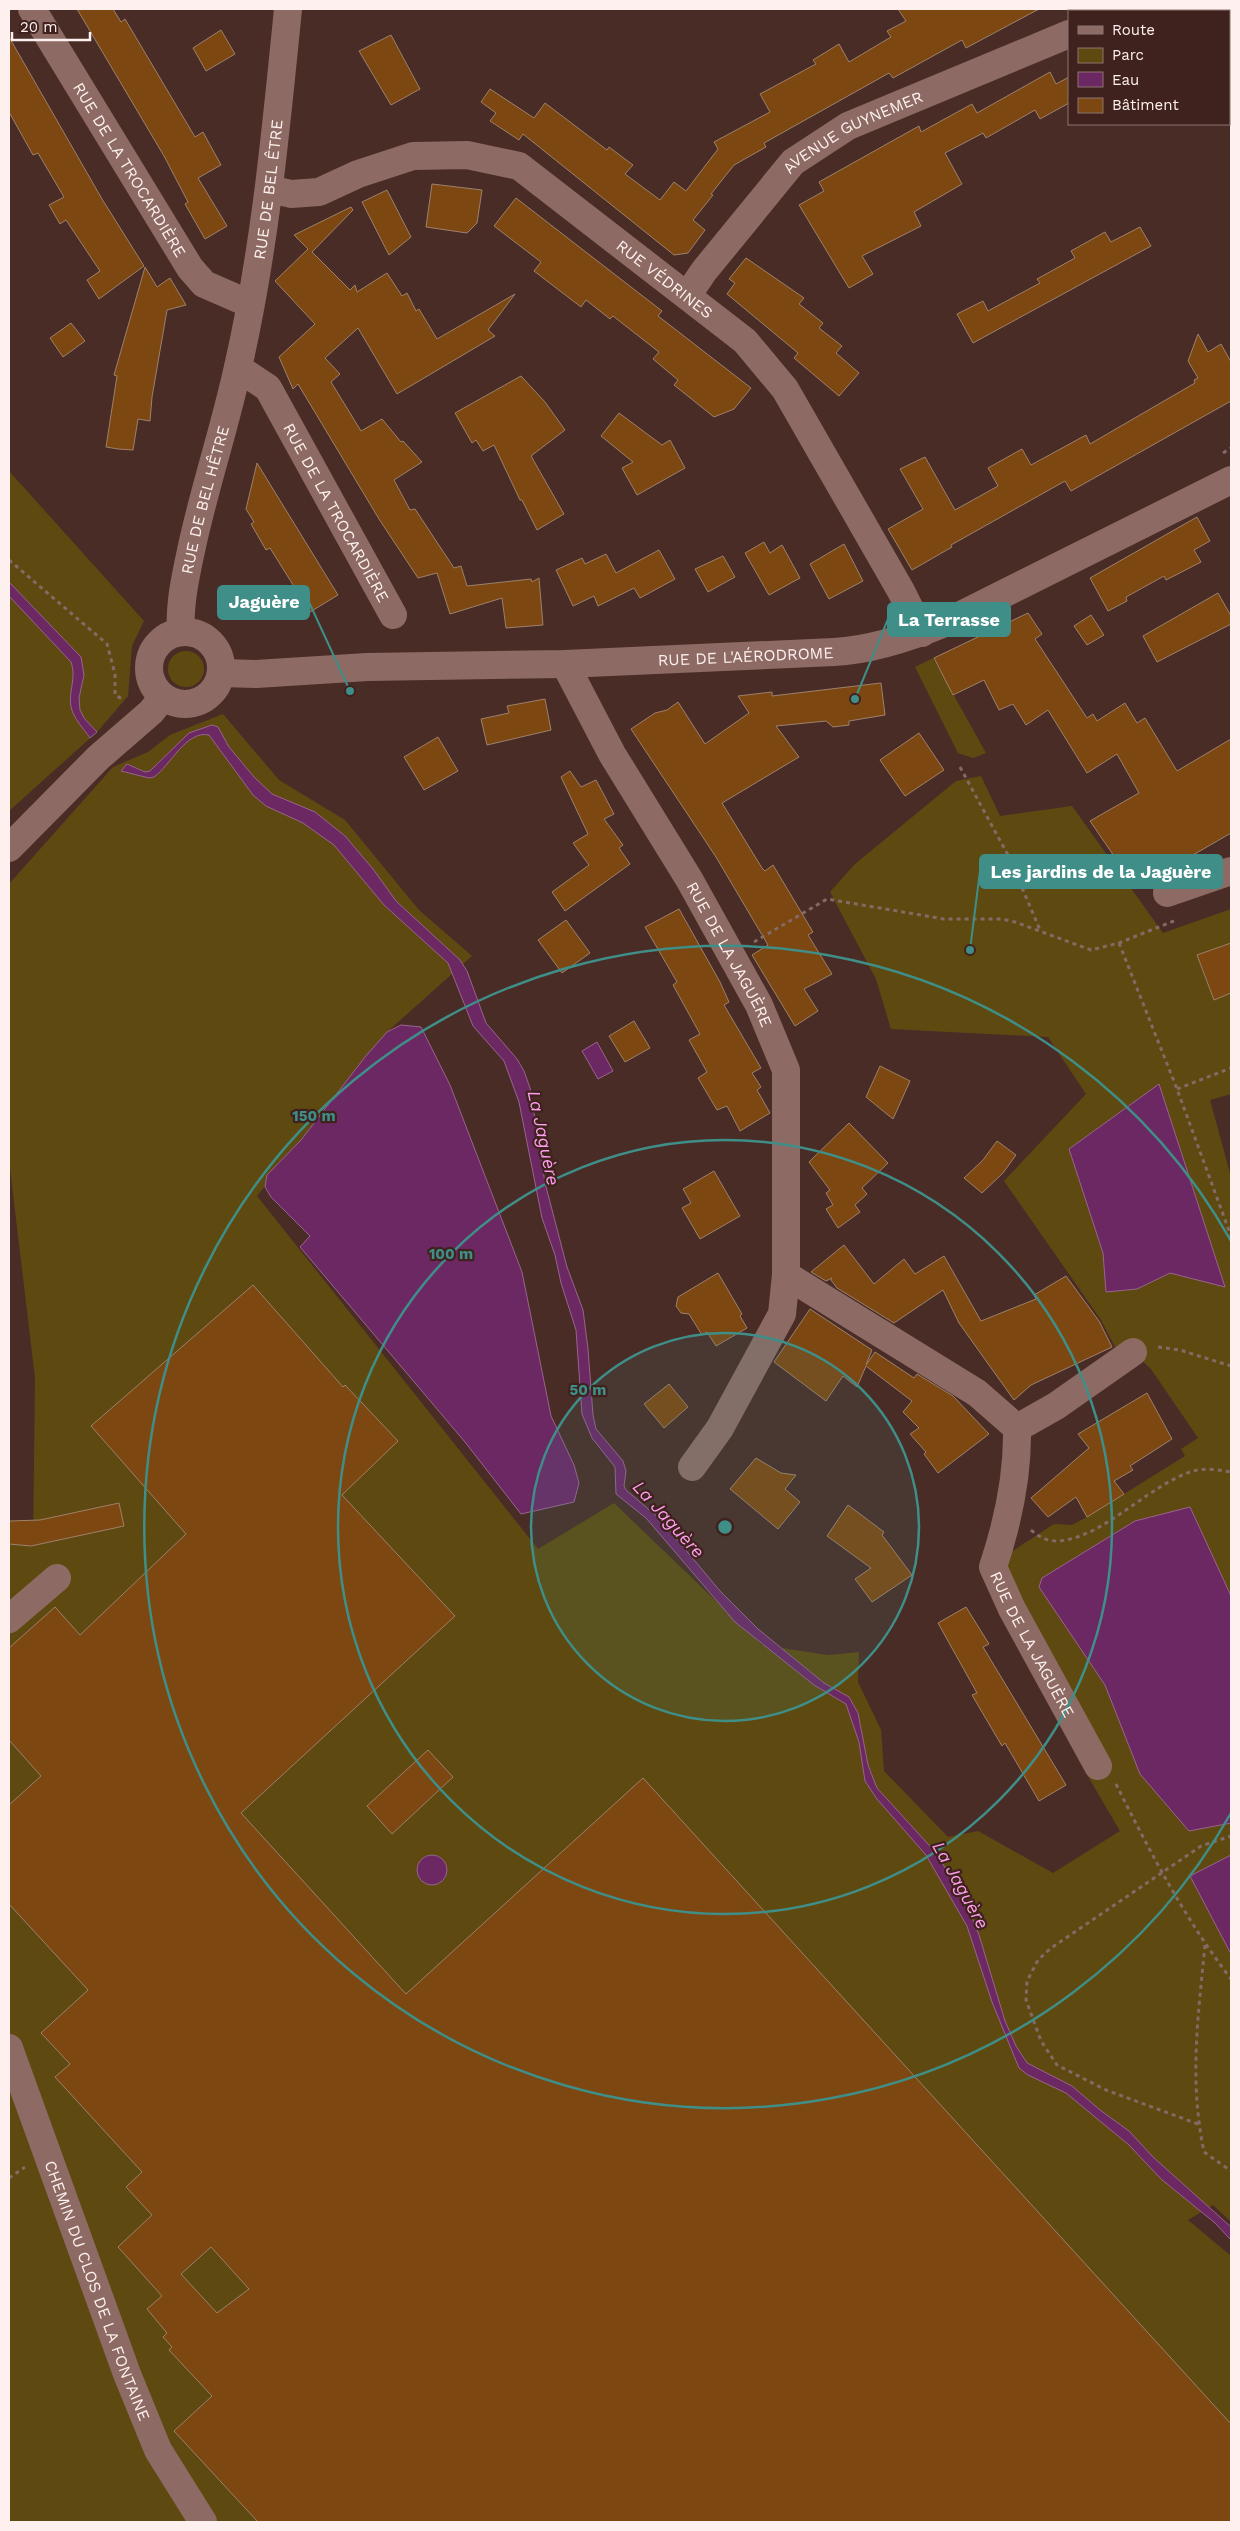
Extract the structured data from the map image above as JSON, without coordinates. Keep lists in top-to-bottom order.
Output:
{
  "streets": {
    "street": [
      "AVENUE GUYNEMER",
      "RUE DE LA TROCARDIÈRE",
      "RUE DE BEL ÊTRE",
      "RUE VÉDRINES",
      "RUE DE BEL HÊTRE",
      "RUE DE L'AÉRODROME",
      "RUE DE LA JAGUÈRE",
      "CHEMIN DU CLOS DE LA FONTAINE"
    ]
  },
  "crossings": [
    ["AVENUE GUYNEMER", "RUE VÉDRINES"],
    ["RUE DE LA TROCARDIÈRE", "RUE DE BEL ÊTRE"],
    ["RUE DE LA TROCARDIÈRE", "RUE DE BEL HÊTRE"],
    ["RUE DE BEL ÊTRE", "RUE VÉDRINES"],
    ["RUE DE BEL ÊTRE", "RUE DE BEL HÊTRE"],
    ["RUE VÉDRINES", "RUE DE L'AÉRODROME"],
    ["RUE DE BEL HÊTRE", "RUE DE L'AÉRODROME"],
    ["RUE DE L'AÉRODROME", "RUE DE LA JAGUÈRE"]
  ],
  "water": ["La Jaguère"],
  "places": ["Jaguère", "La Terrasse", "Les jardins de la Jaguère"],
  "legend": [
    "Route",
    "Parc",
    "Eau",
    "Bâtiment"
  ],
  "scale_bar": "20 m",
  "rings": ["150 m", "100 m", "50 m"]
}
